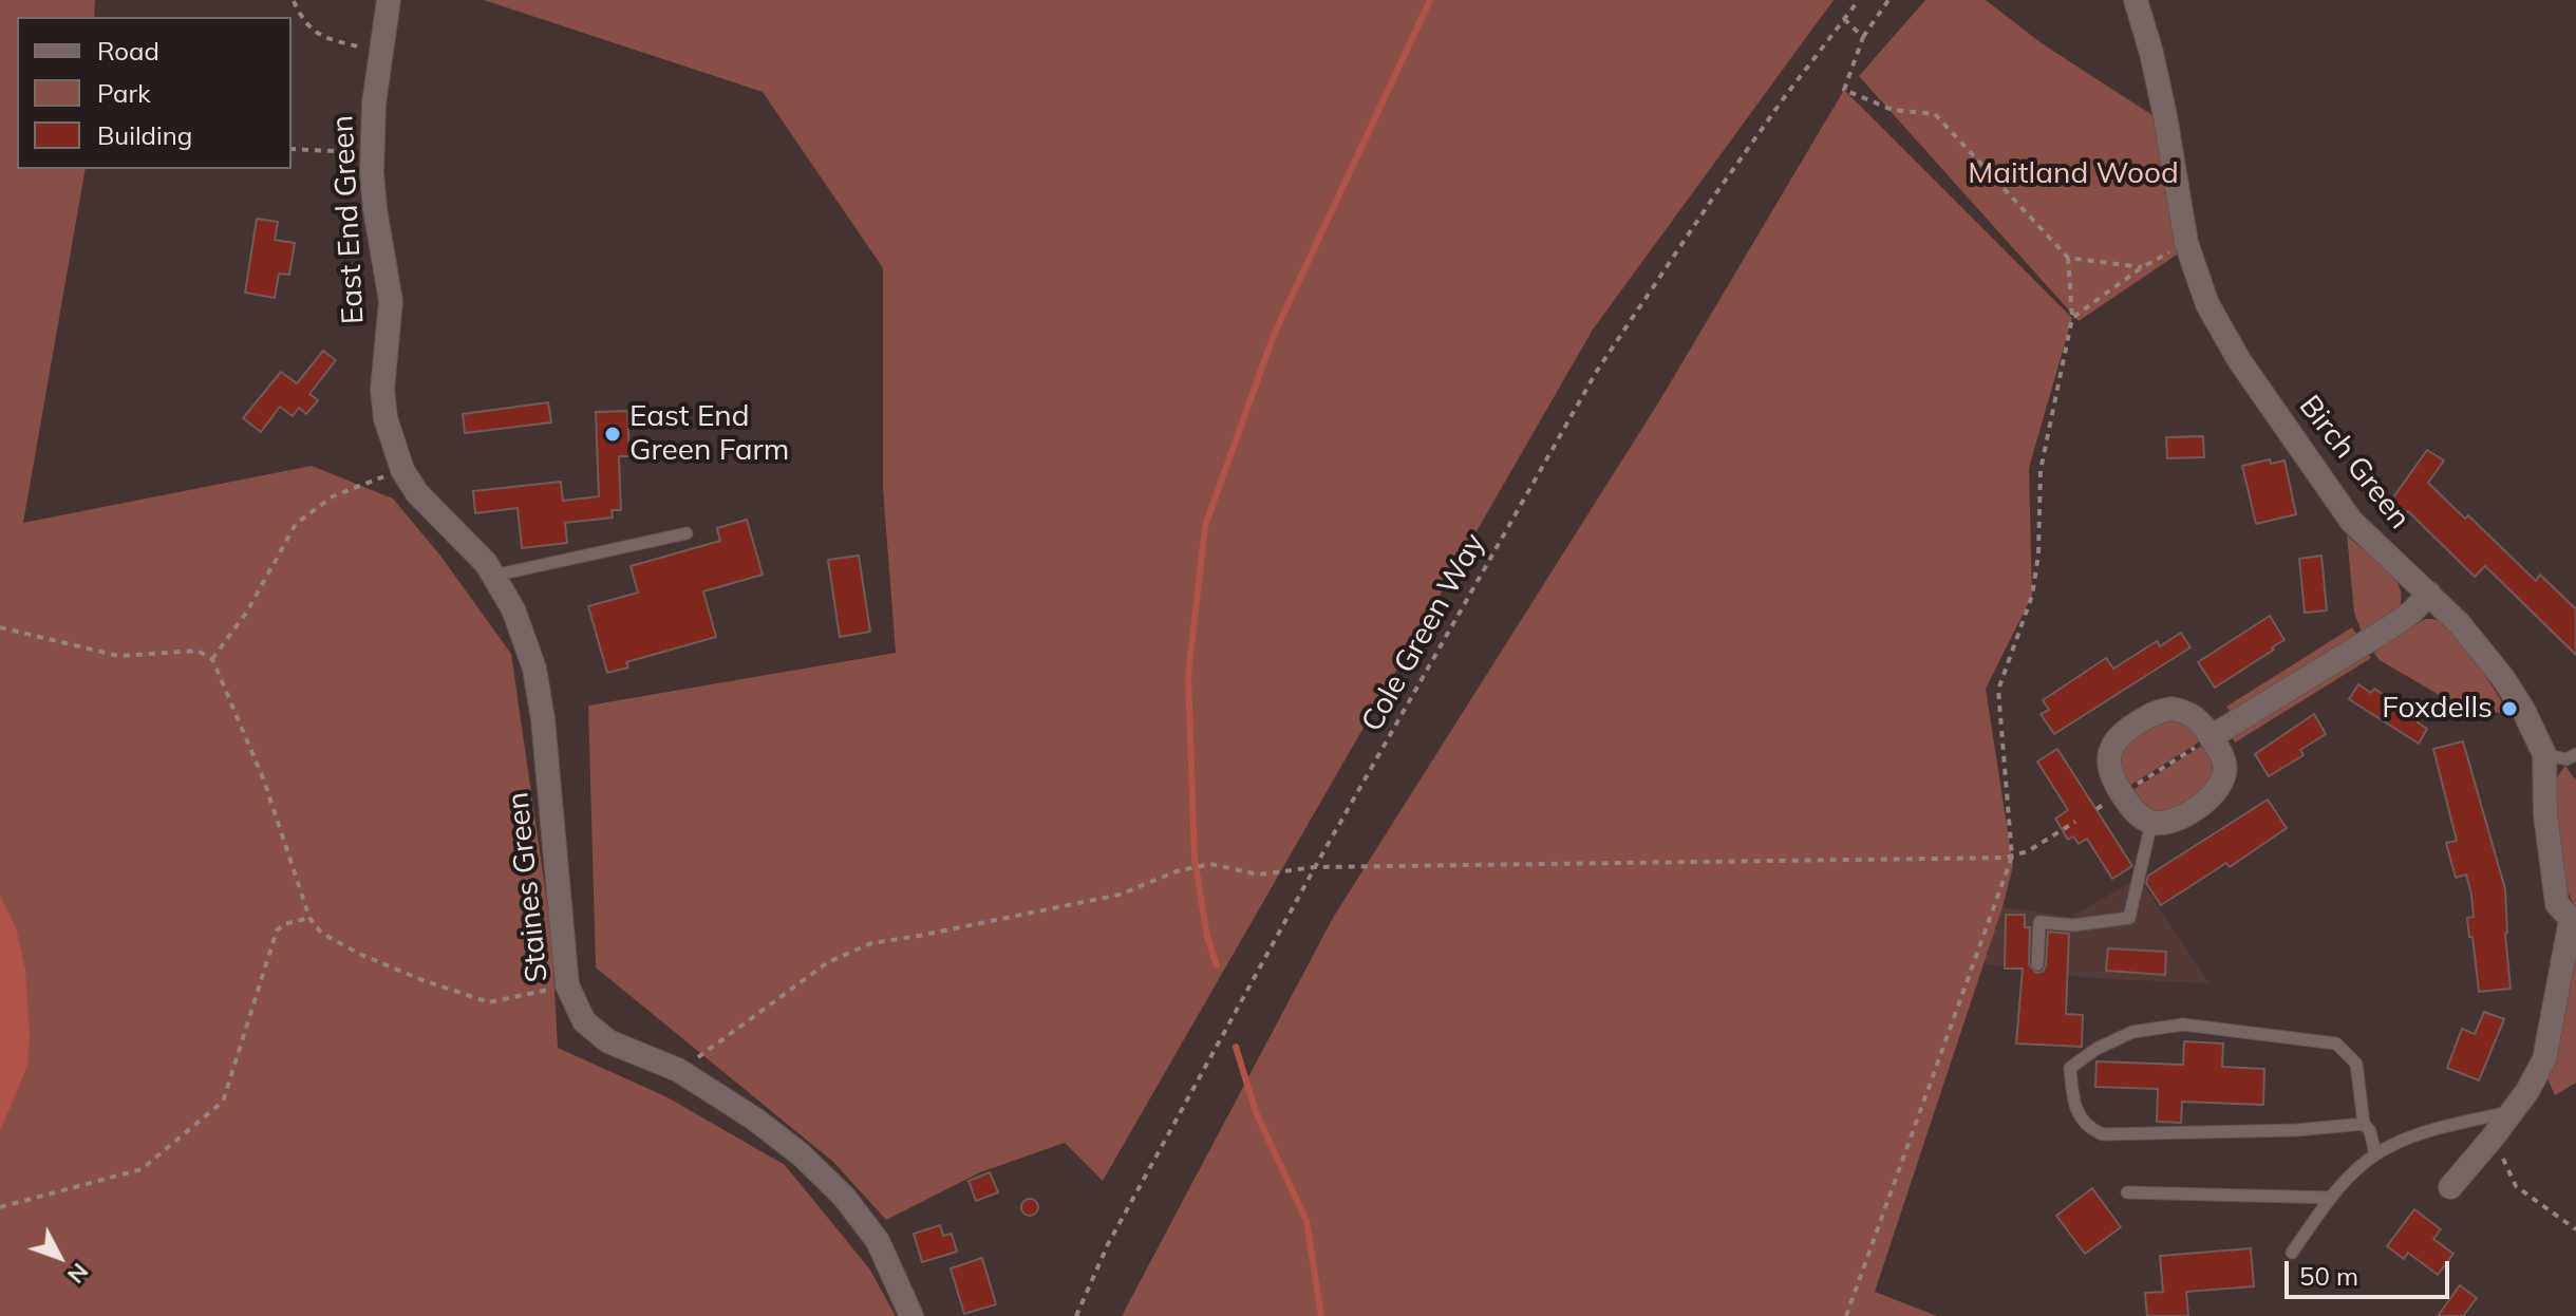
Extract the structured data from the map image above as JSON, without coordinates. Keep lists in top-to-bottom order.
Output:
{
  "streets": {
    "street": ["East End Green", "Birch Green", "Staines Green"],
    "path": ["Cole Green Way"]
  },
  "crossings": [
    ["East End Green", "Staines Green"]
  ],
  "parks": ["Maitland Wood"],
  "places": ["East End Green Farm", "Foxdells"],
  "legend": ["Road", "Park", "Building"],
  "scale_bar": "50 m",
  "north": "bottom right"
}
